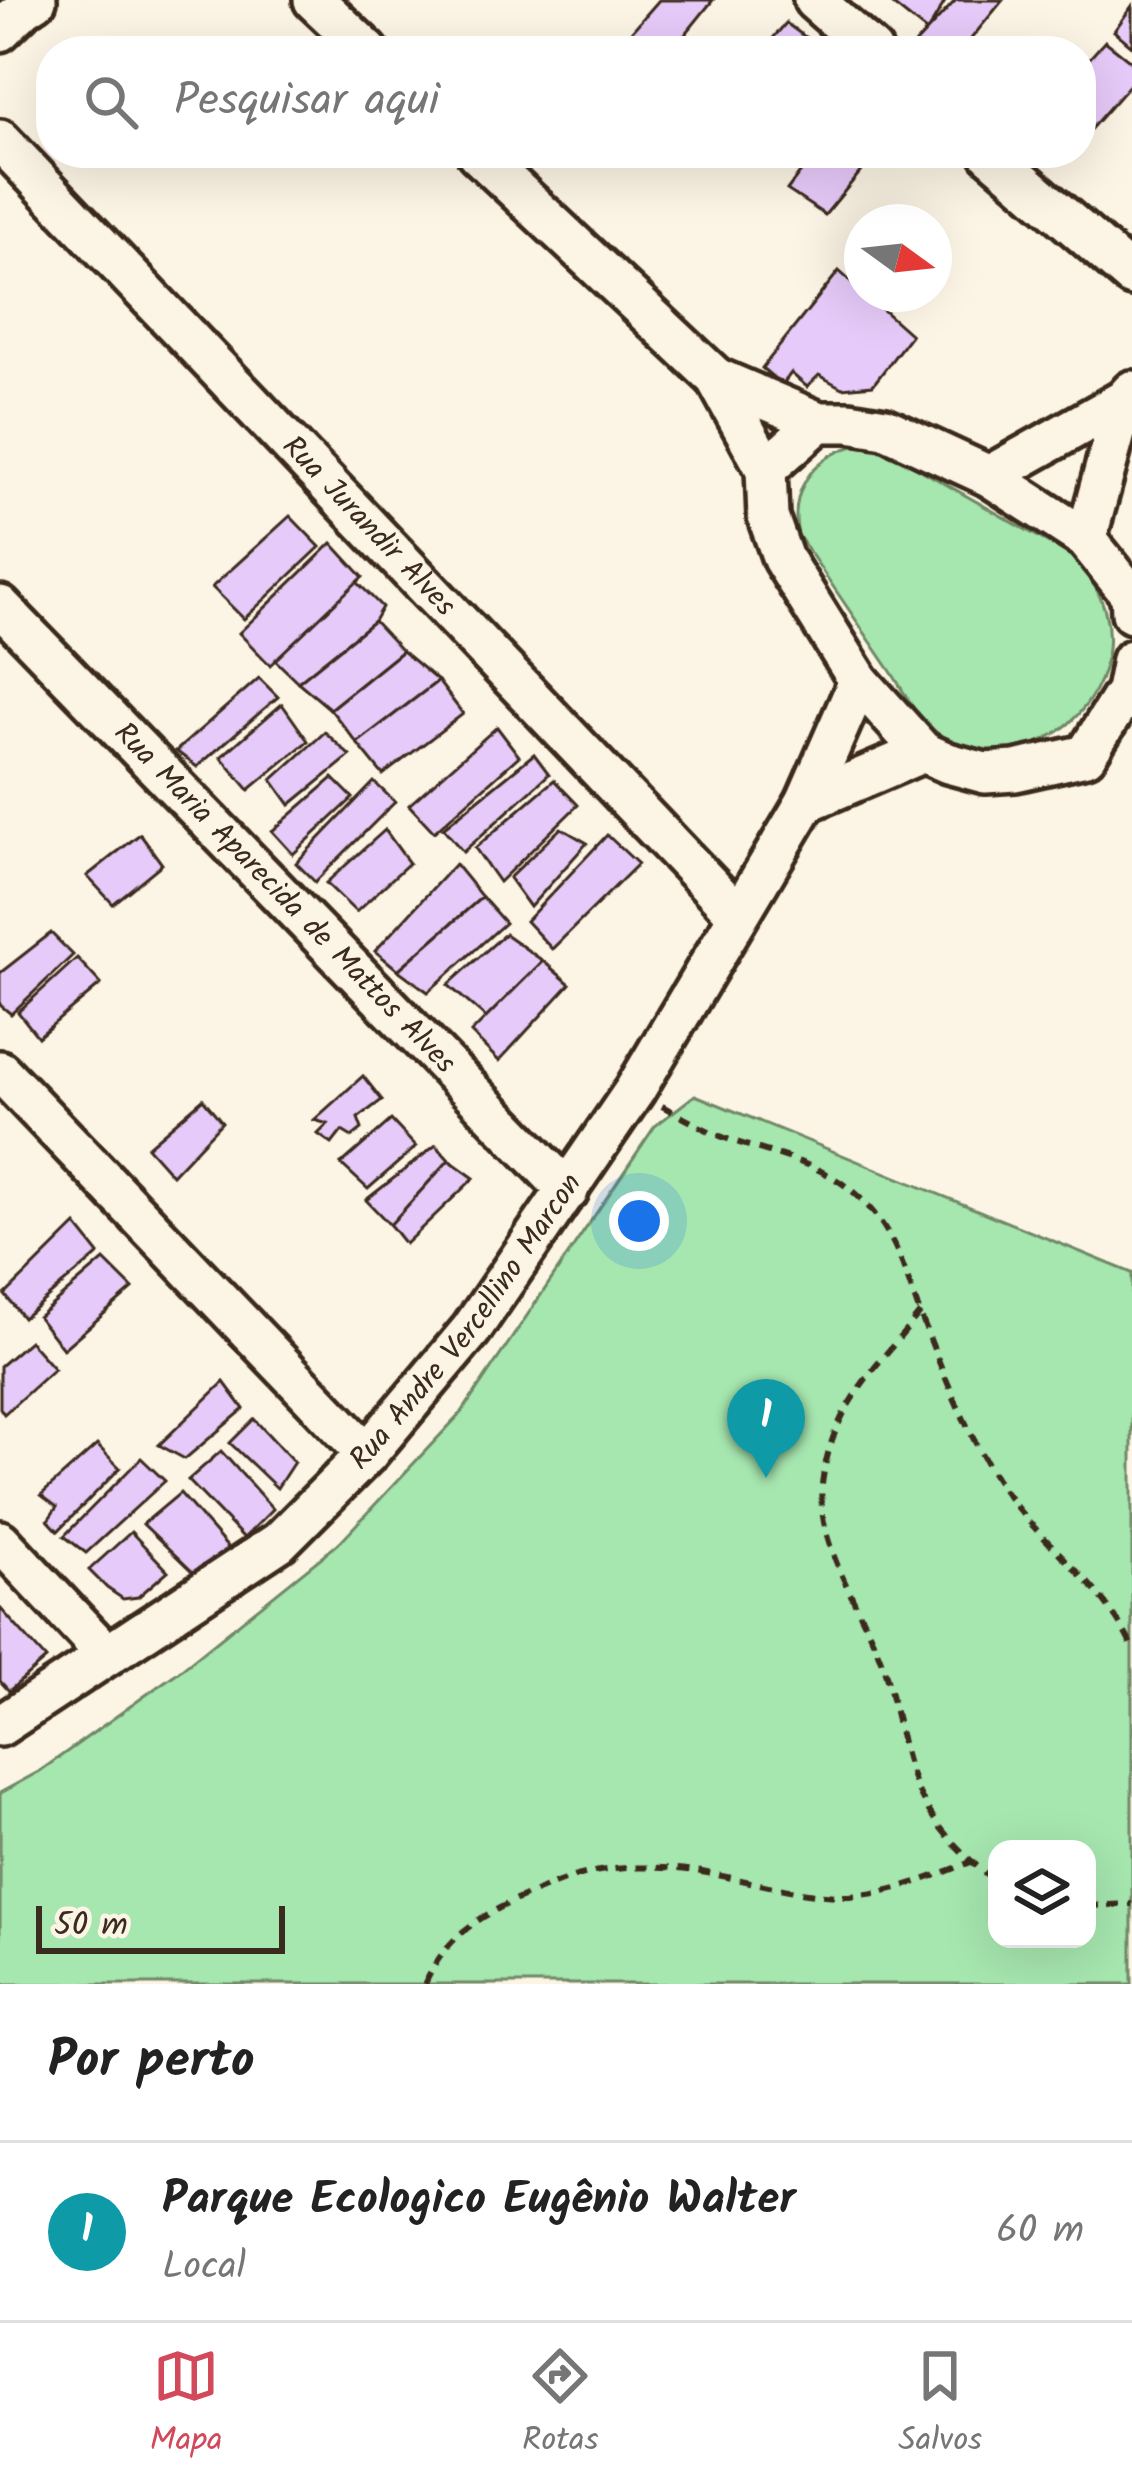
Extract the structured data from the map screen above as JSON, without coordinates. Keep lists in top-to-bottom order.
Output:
{
  "streets": {
    "street": ["Rua Jurandir Alves", "Rua Maria Aparecida de Mattos Alves", "Rua Andre Vercellino Marcon"]
  },
  "crossings": [
    ["Rua Jurandir Alves", "Rua Andre Vercellino Marcon"],
    ["Rua Maria Aparecida de Mattos Alves", "Rua Andre Vercellino Marcon"]
  ],
  "scale_bar": "50 m",
  "north": "right",
  "page": {
    "search": "Pesquisar aqui",
    "pins": "1",
    "scale": "50 m",
    "heading": "Por perto",
    "list": [
      {
        "mark": "1",
        "name": "Parque Ecologico Eugênio Walter",
        "note": "Local",
        "value": "60 m"
      }
    ],
    "nav": ["Mapa", "Rotas", "Salvos"]
  }
}
